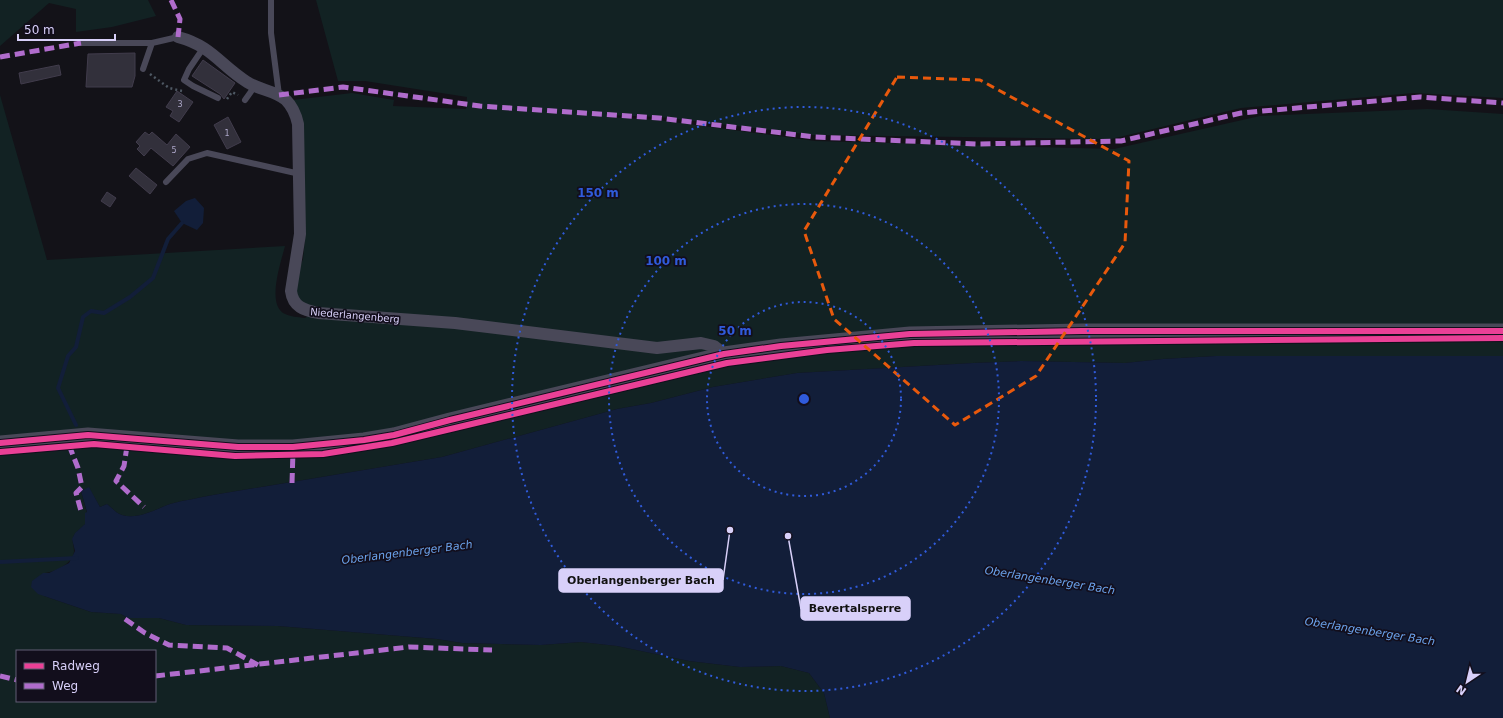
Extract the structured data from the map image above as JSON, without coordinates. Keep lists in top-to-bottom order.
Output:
{
  "streets": {
    "street": ["Niederlangenberg"]
  },
  "water": ["Oberlangenberger Bach"],
  "places": ["Oberlangenberger Bach", "Bevertalsperre"],
  "house_numbers": ["3", "1", "5"],
  "legend": ["Radweg", "Weg"],
  "scale_bar": "50 m",
  "north": "bottom left",
  "rings": ["150 m", "100 m", "50 m"]
}
